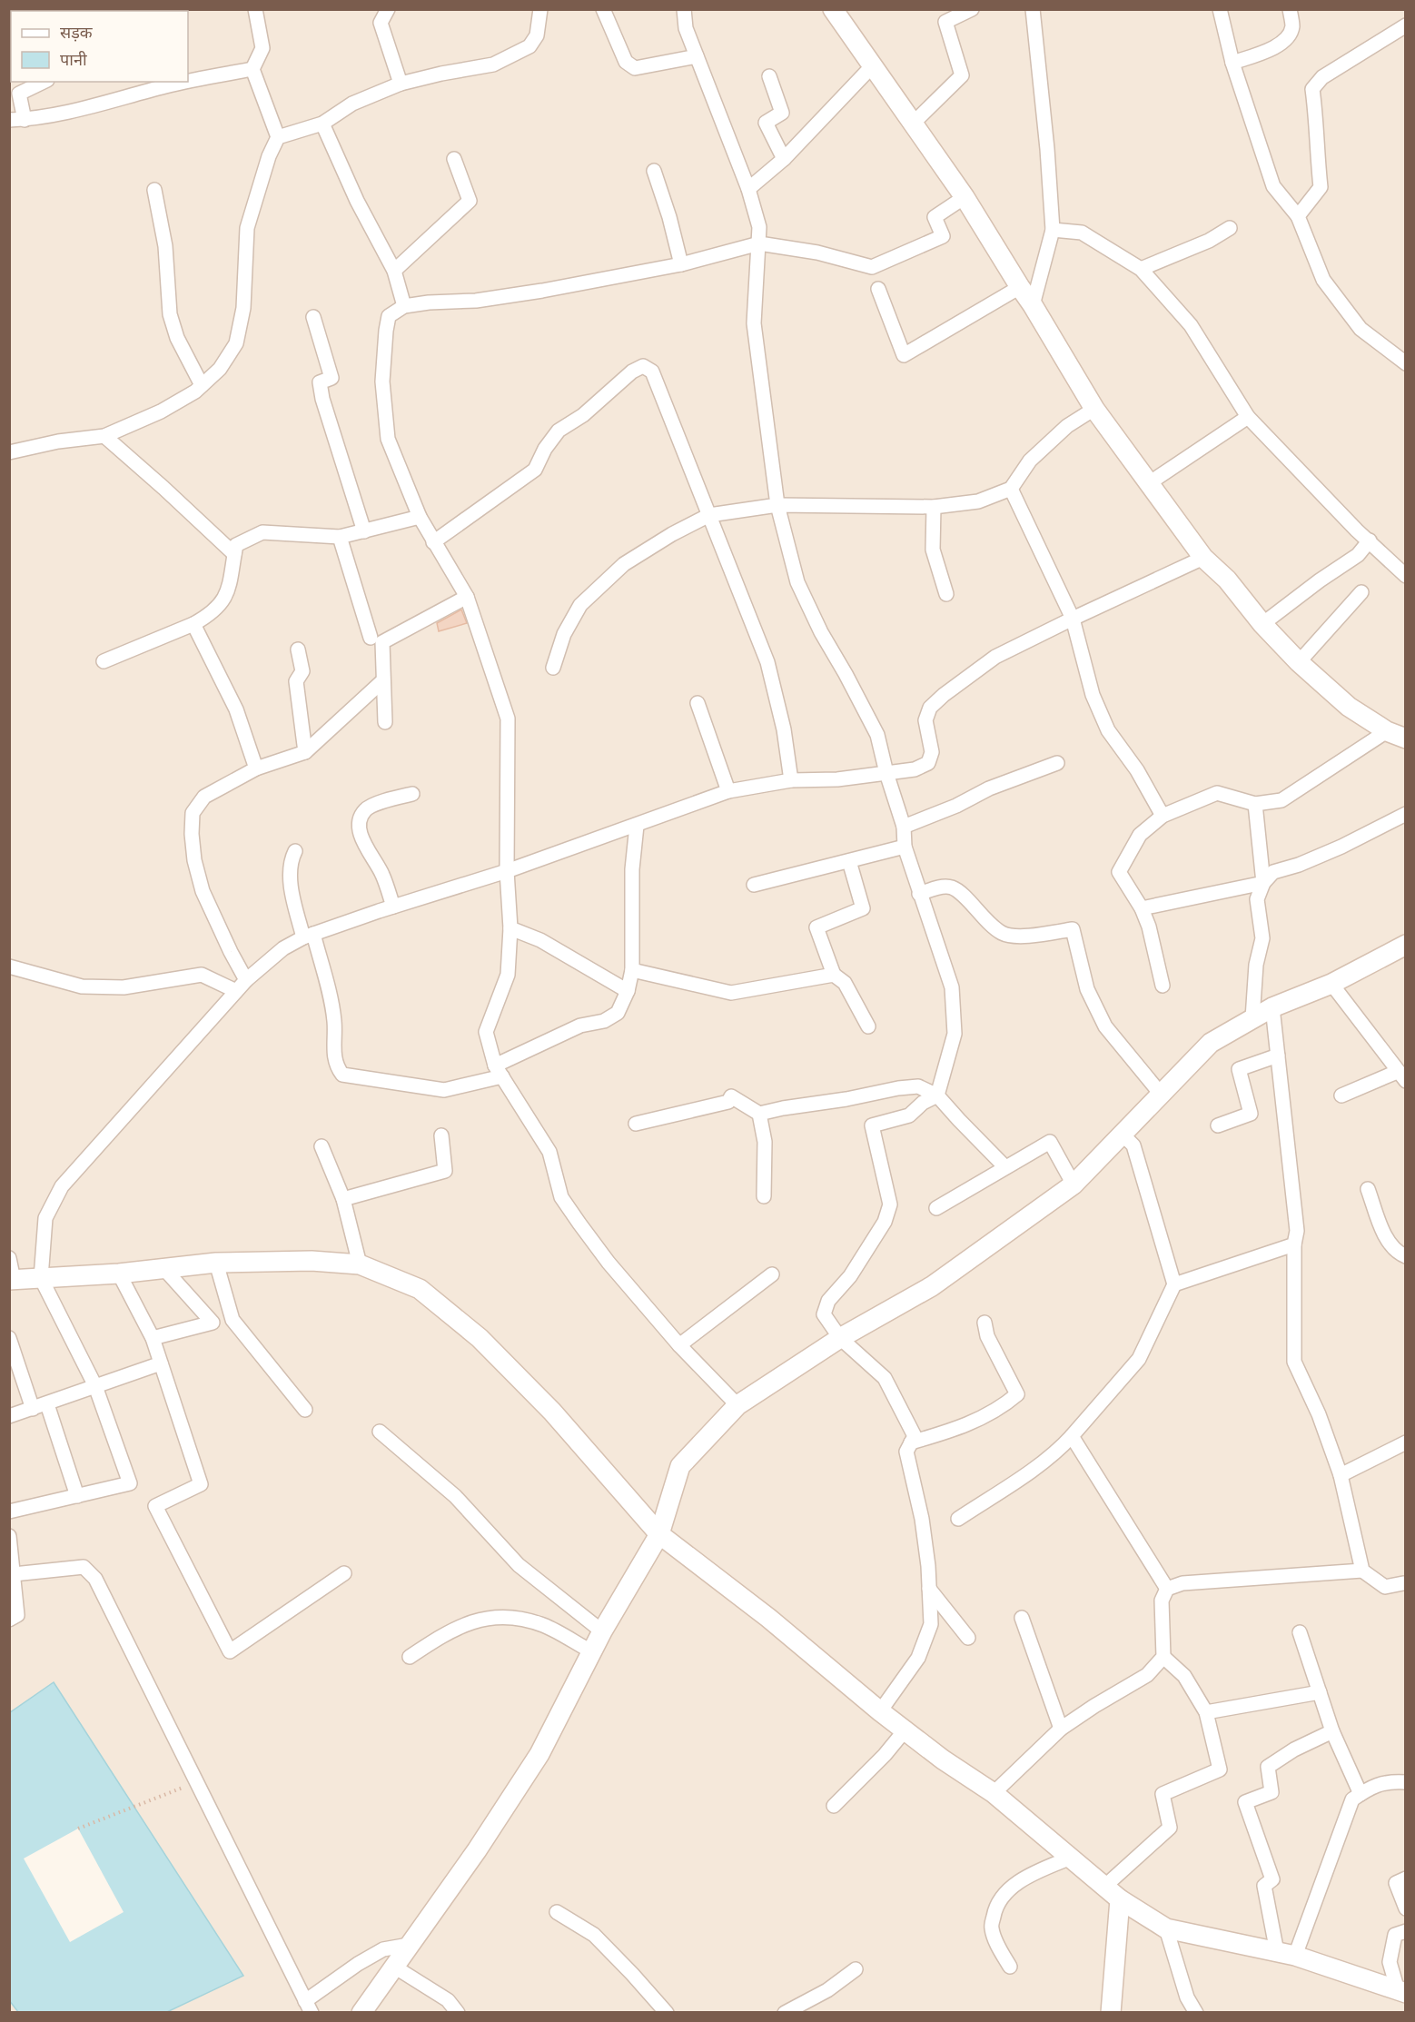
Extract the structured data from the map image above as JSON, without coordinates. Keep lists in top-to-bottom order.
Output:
{
  "legend": ["सड़क", "पानी"]
}
